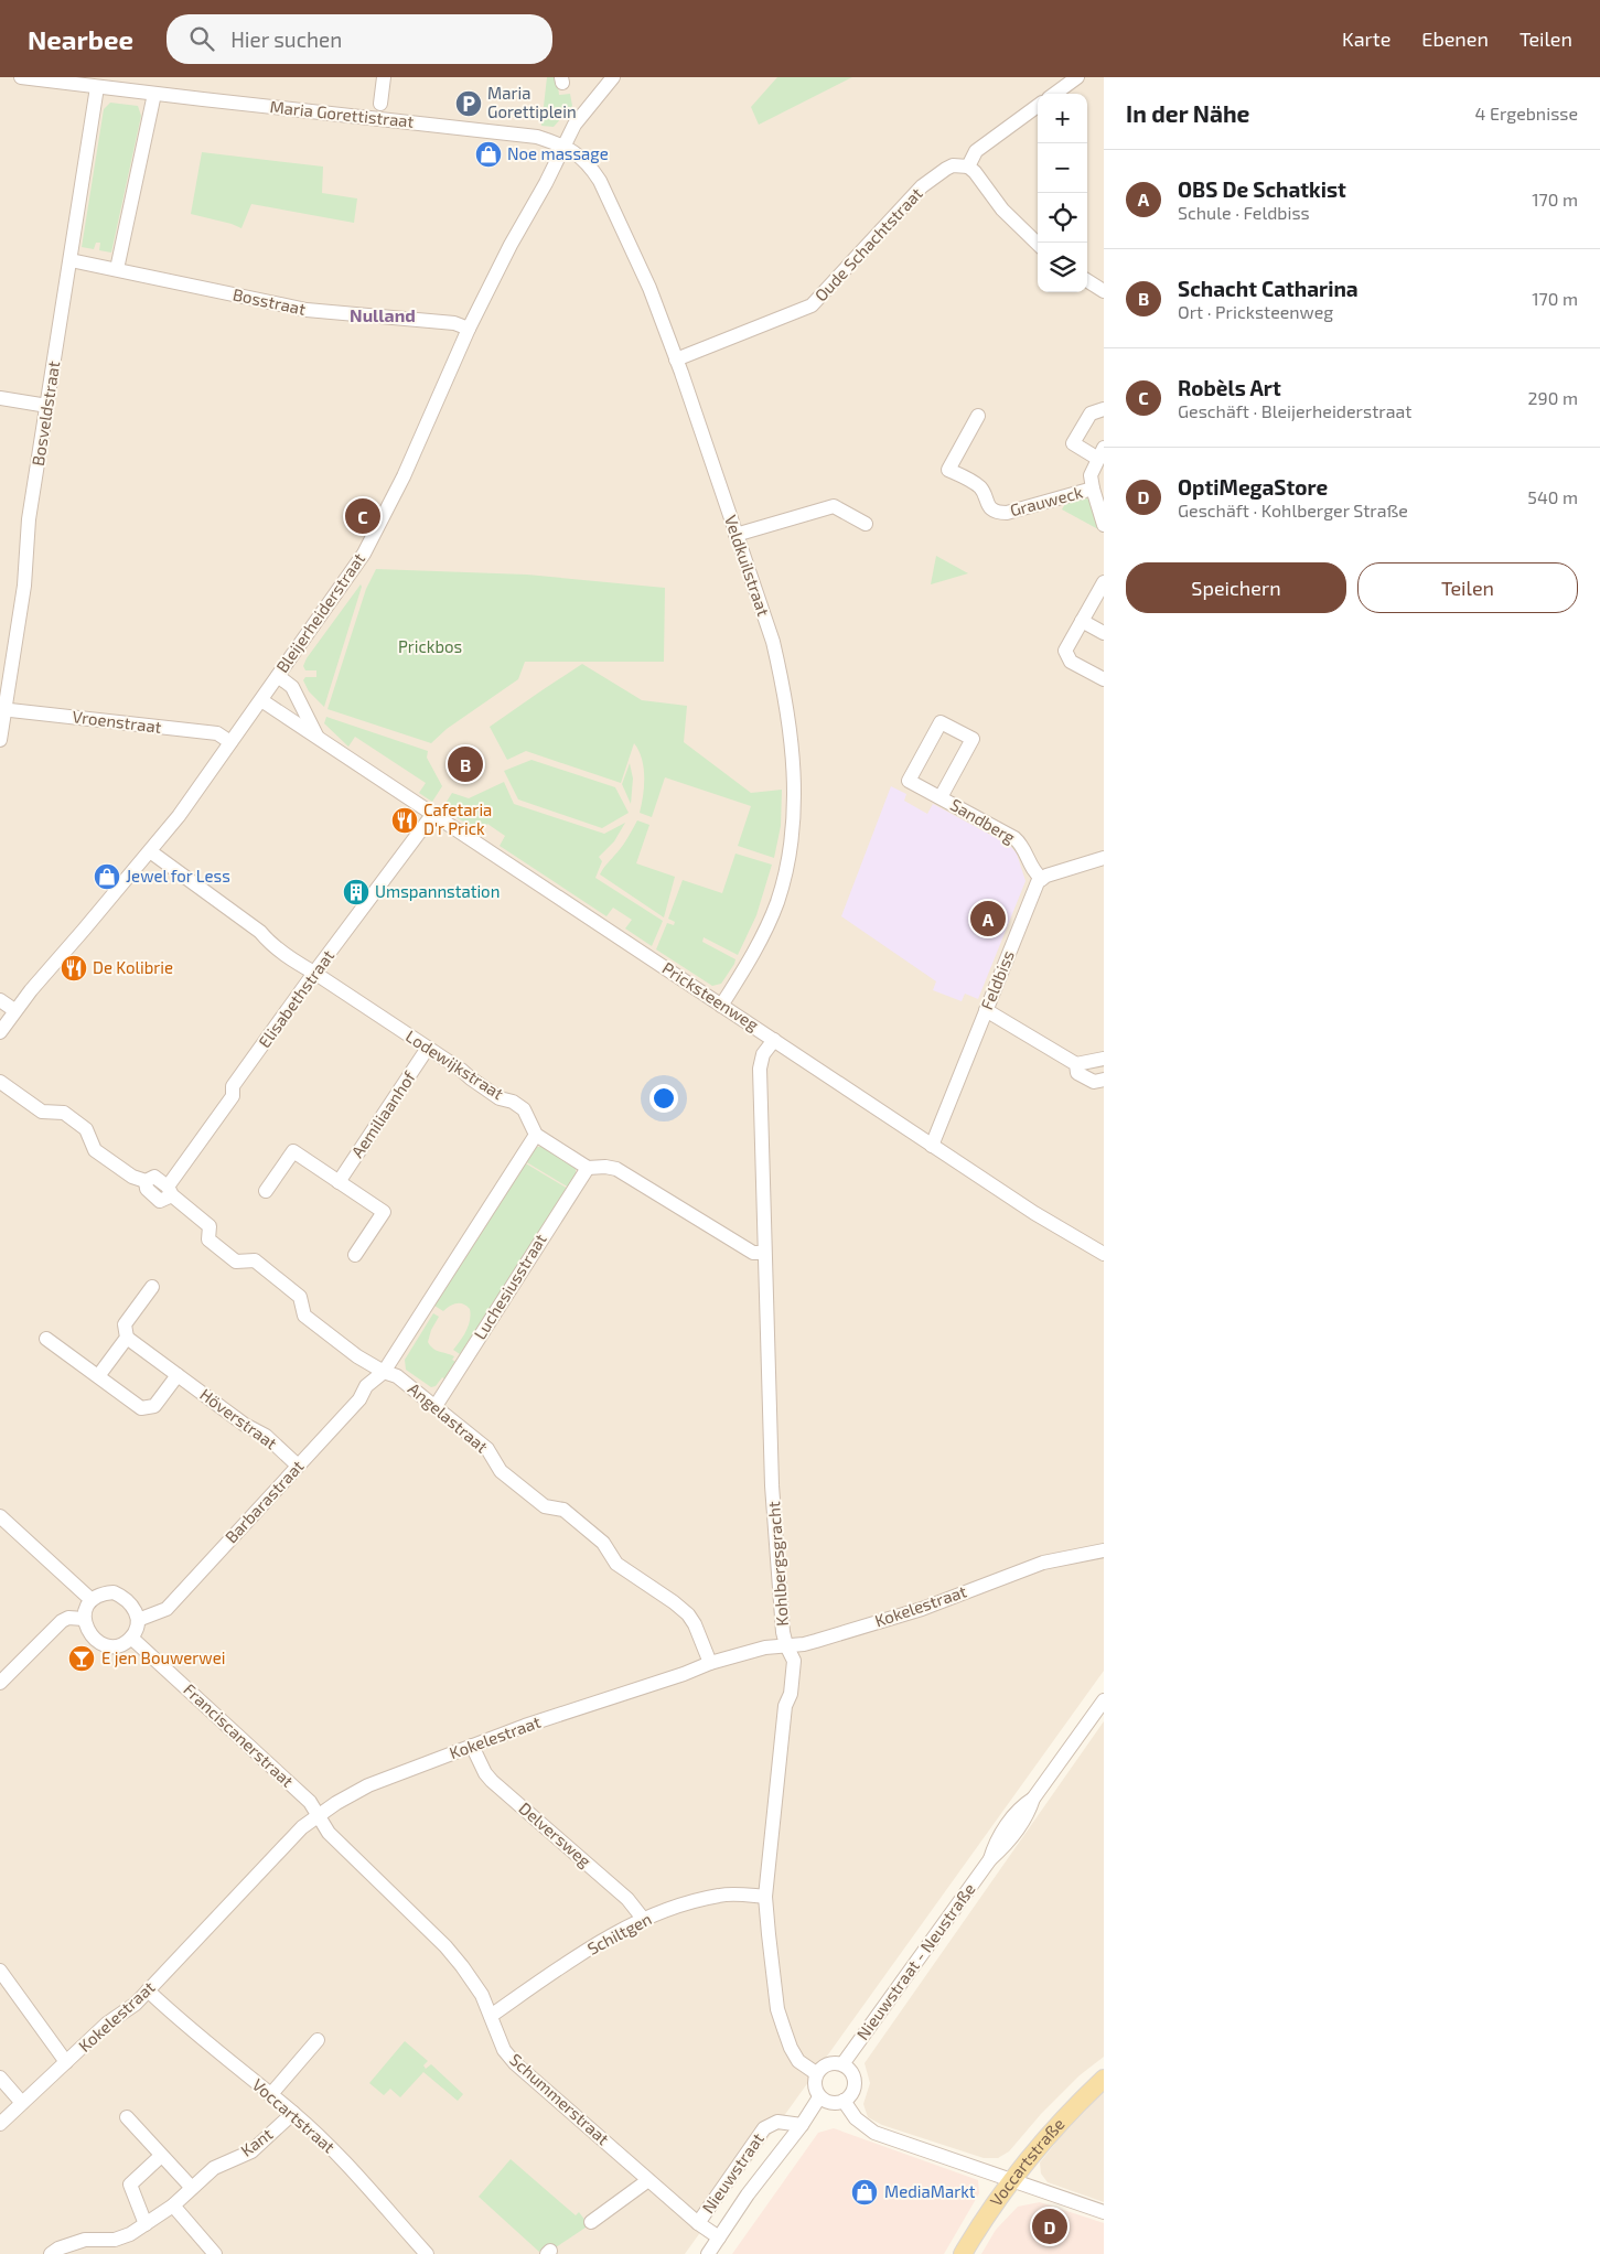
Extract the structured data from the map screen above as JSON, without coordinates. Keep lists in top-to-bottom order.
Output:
{
  "streets": {
    "main road": ["Voccartstraße"],
    "street": [
      "Maria Gorettistraat",
      "Oude Schachtstraat",
      "Bosstraat",
      "Bosveldstraat",
      "Grauweck",
      "Veldkuilstraat",
      "Bleijerheiderstraat",
      "Vroenstraat",
      "Sandberg",
      "Feldbiss",
      "Pricksteenweg",
      "Elisabethstraat",
      "Lodewijkstraat",
      "Aemiliaanhof",
      "Luchesiusstraat",
      "Angelastraat",
      "Höverstraat",
      "Barbarastraat",
      "Kohlbergsgracht",
      "Kokelestraat",
      "Franciscanerstraat",
      "Delversweg",
      "Schiltgen",
      "Nieuwstraat - Neustraße",
      "Schummerstraat",
      "Voccartstraat",
      "Kant",
      "Nieuwstraat"
    ]
  },
  "crossings": [
    ["Maria Gorettistraat", "Bosveldstraat"],
    ["Maria Gorettistraat", "Veldkuilstraat"],
    ["Maria Gorettistraat", "Bleijerheiderstraat"],
    ["Oude Schachtstraat", "Veldkuilstraat"],
    ["Bosstraat", "Bosveldstraat"],
    ["Bosstraat", "Bleijerheiderstraat"],
    ["Bosveldstraat", "Vroenstraat"],
    ["Veldkuilstraat", "Bleijerheiderstraat"],
    ["Veldkuilstraat", "Pricksteenweg"],
    ["Bleijerheiderstraat", "Vroenstraat"],
    ["Bleijerheiderstraat", "Pricksteenweg"],
    ["Bleijerheiderstraat", "Lodewijkstraat"],
    ["Sandberg", "Feldbiss"],
    ["Feldbiss", "Pricksteenweg"],
    ["Pricksteenweg", "Elisabethstraat"],
    ["Pricksteenweg", "Kohlbergsgracht"],
    ["Elisabethstraat", "Lodewijkstraat"],
    ["Elisabethstraat", "Angelastraat"],
    ["Lodewijkstraat", "Aemiliaanhof"],
    ["Luchesiusstraat", "Angelastraat"],
    ["Angelastraat", "Barbarastraat"],
    ["Angelastraat", "Kokelestraat"],
    ["Höverstraat", "Barbarastraat"],
    ["Barbarastraat", "Franciscanerstraat"],
    ["Kohlbergsgracht", "Kokelestraat"],
    ["Kohlbergsgracht", "Schiltgen"],
    ["Kohlbergsgracht", "Nieuwstraat - Neustraße"],
    ["Kokelestraat", "Franciscanerstraat"],
    ["Kokelestraat", "Delversweg"],
    ["Kokelestraat", "Schummerstraat"],
    ["Kokelestraat", "Voccartstraat"],
    ["Franciscanerstraat", "Schummerstraat"],
    ["Delversweg", "Schiltgen"],
    ["Schiltgen", "Schummerstraat"],
    ["Schummerstraat", "Nieuwstraat"],
    ["Voccartstraat", "Kant"]
  ],
  "districts": ["Nulland"],
  "parks": ["Prickbos"],
  "places": {
    "parking": ["Maria Gorettiplein"],
    "shop": ["Noe massage", "Jewel for Less", "MediaMarkt"],
    "restaurant": ["Cafetaria D'r Prick", "De Kolibrie"],
    "building": ["Umspannstation"],
    "bar": ["E jen Bouwerwei"]
  },
  "page": {
    "header": "Nearbee",
    "search": "Hier suchen",
    "nav": ["Karte", "Ebenen", "Teilen"],
    "heading": ["In der Nähe", "4 Ergebnisse"],
    "map_buttons": ["+", "−"],
    "list": [
      {
        "mark": "A",
        "name": "OBS De Schatkist",
        "note": "Schule · Feldbiss",
        "value": "170 m"
      },
      {
        "mark": "B",
        "name": "Schacht Catharina",
        "note": "Ort · Pricksteenweg",
        "value": "170 m"
      },
      {
        "mark": "C",
        "name": "Robèls Art",
        "note": "Geschäft · Bleijerheiderstraat",
        "value": "290 m"
      },
      {
        "mark": "D",
        "name": "OptiMegaStore",
        "note": "Geschäft · Kohlberger Straße",
        "value": "540 m"
      }
    ],
    "pins": [
      "C",
      "B",
      "A",
      "D"
    ],
    "buttons": ["Speichern", "Teilen"]
  }
}
